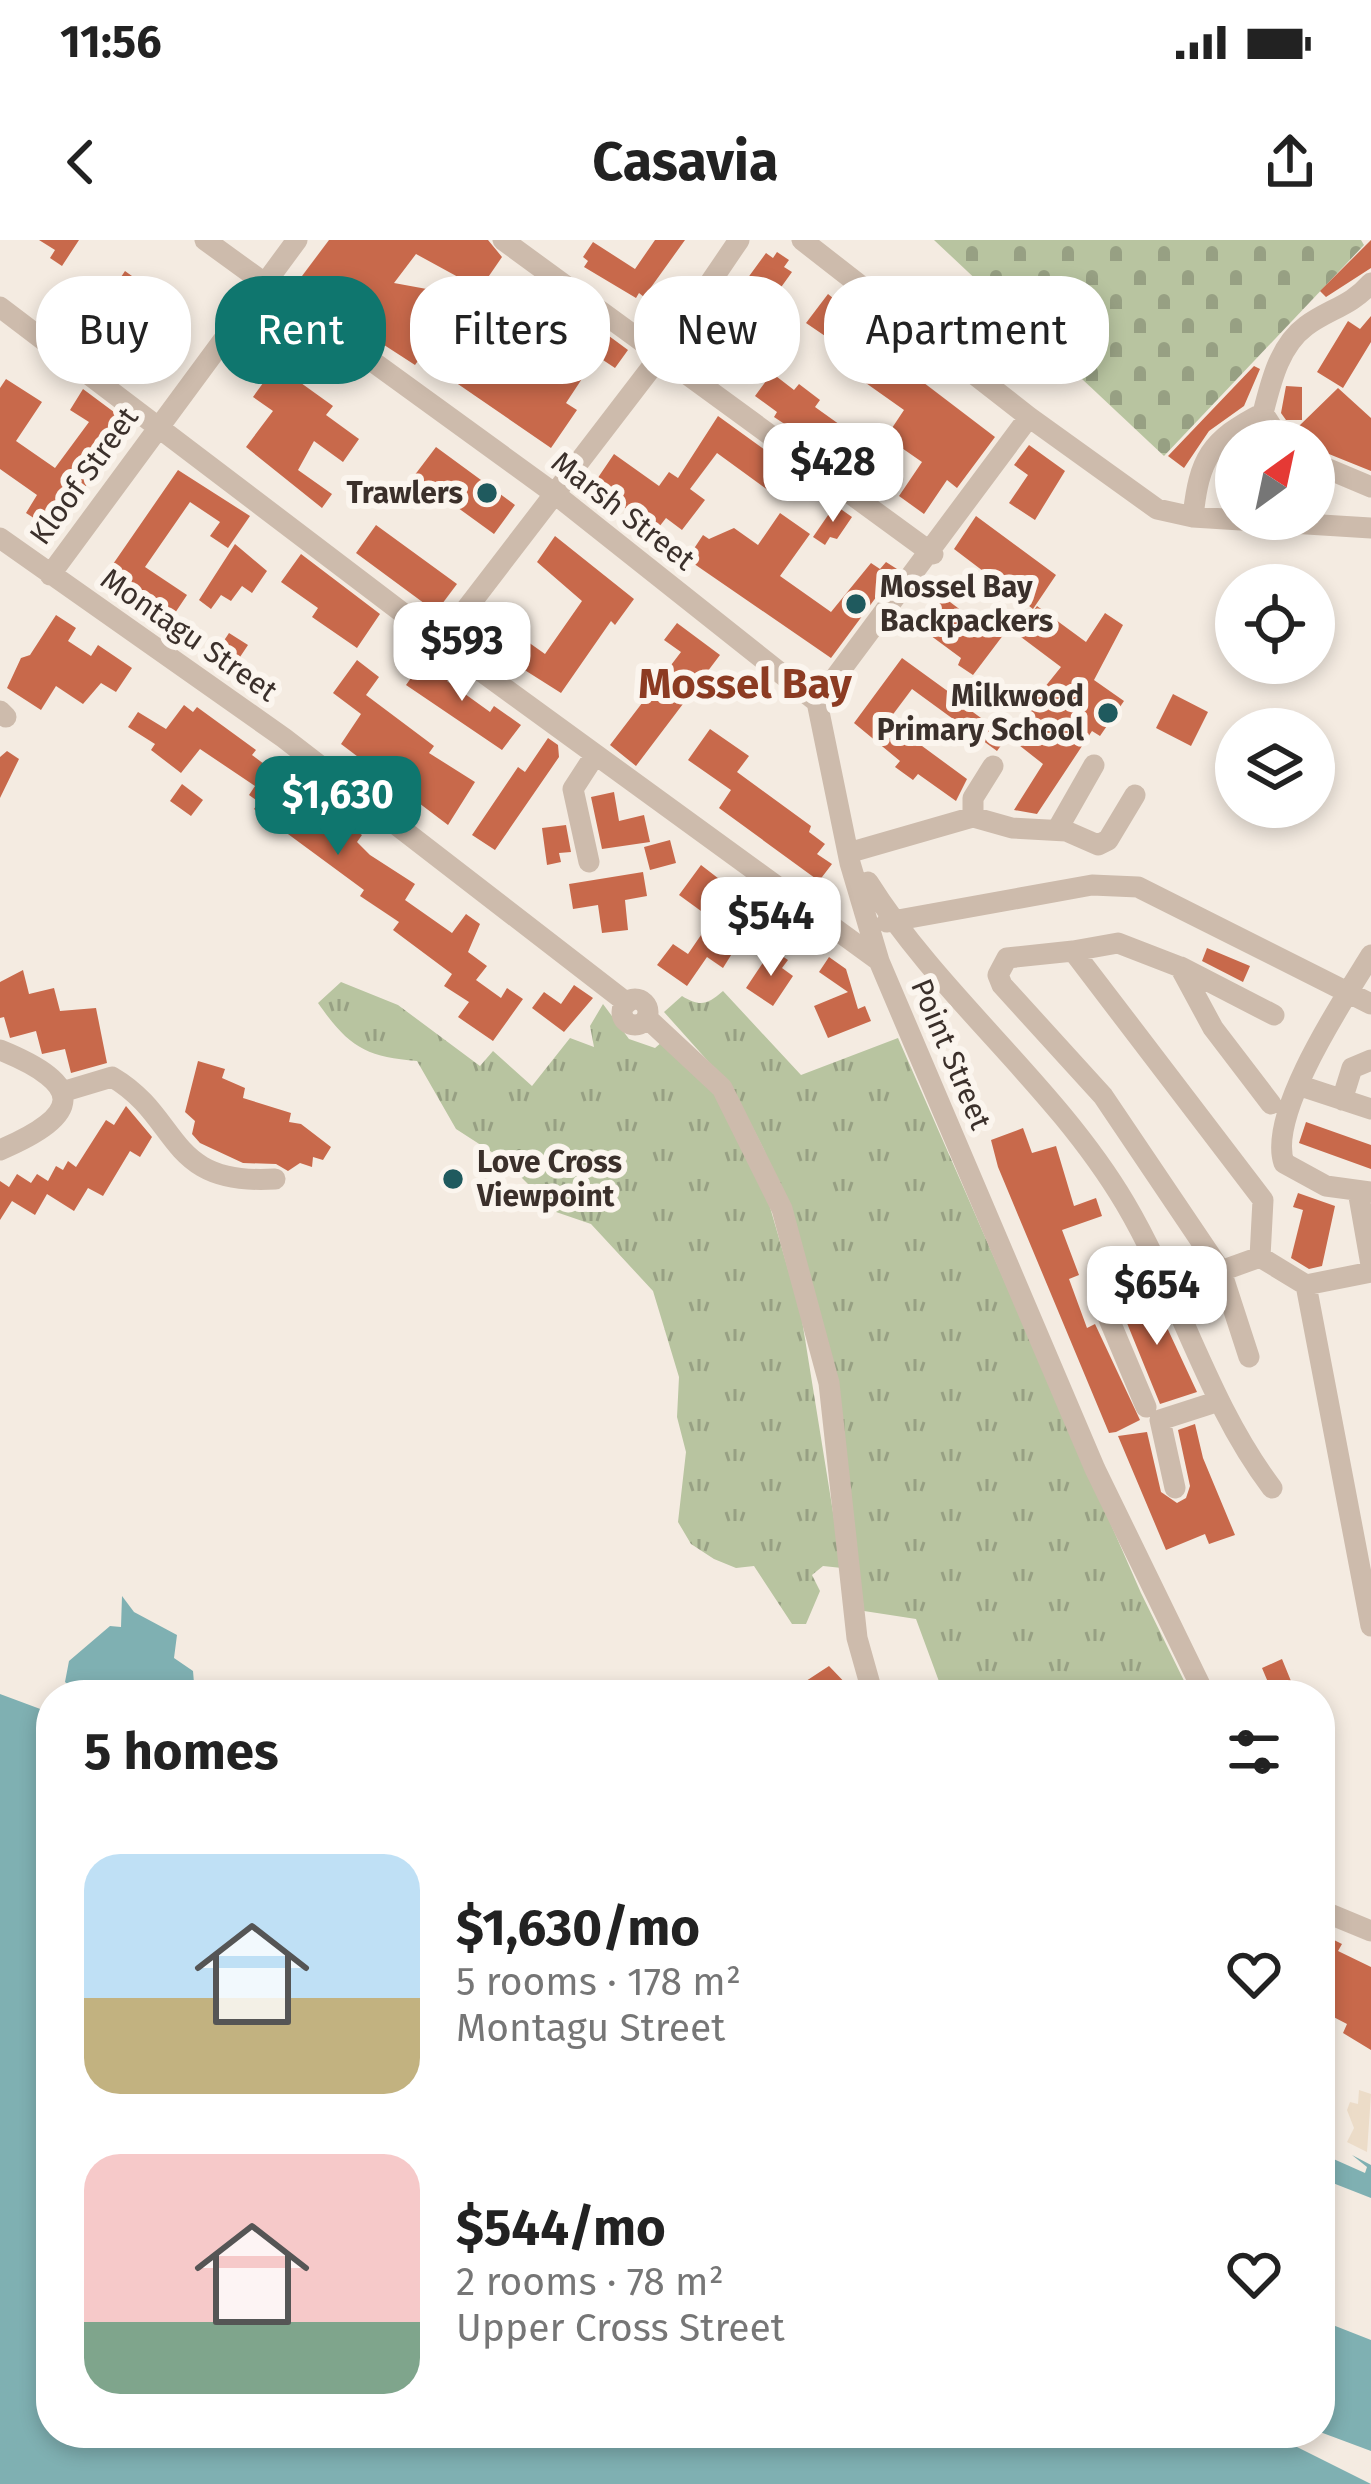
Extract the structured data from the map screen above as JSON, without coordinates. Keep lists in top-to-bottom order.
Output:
{
  "streets": {
    "street": [
      "Kloof Street",
      "Marsh Street",
      "Montagu Street",
      "Point Street"
    ]
  },
  "crossings": [
    ["Kloof Street", "Montagu Street"]
  ],
  "districts": ["Mossel Bay"],
  "places": [
    "Trawlers",
    "Mossel Bay Backpackers",
    "Milkwood Primary School",
    "Love Cross Viewpoint"
  ],
  "north": "top right",
  "page": {
    "status": "11:56",
    "header": "Casavia",
    "chip": [
      "Buy",
      "Rent",
      "Filters",
      "New",
      "Apartment"
    ],
    "price": [
      "$428",
      "$593",
      "$1,630",
      "$544",
      "$654"
    ],
    "heading": "5 homes",
    "list": [
      {
        "name": "$1,630/mo",
        "note": "5 rooms · 178 m² · Montagu Street"
      },
      {
        "name": "$544/mo",
        "note": "2 rooms · 78 m² · Upper Cross Street"
      }
    ]
  }
}
